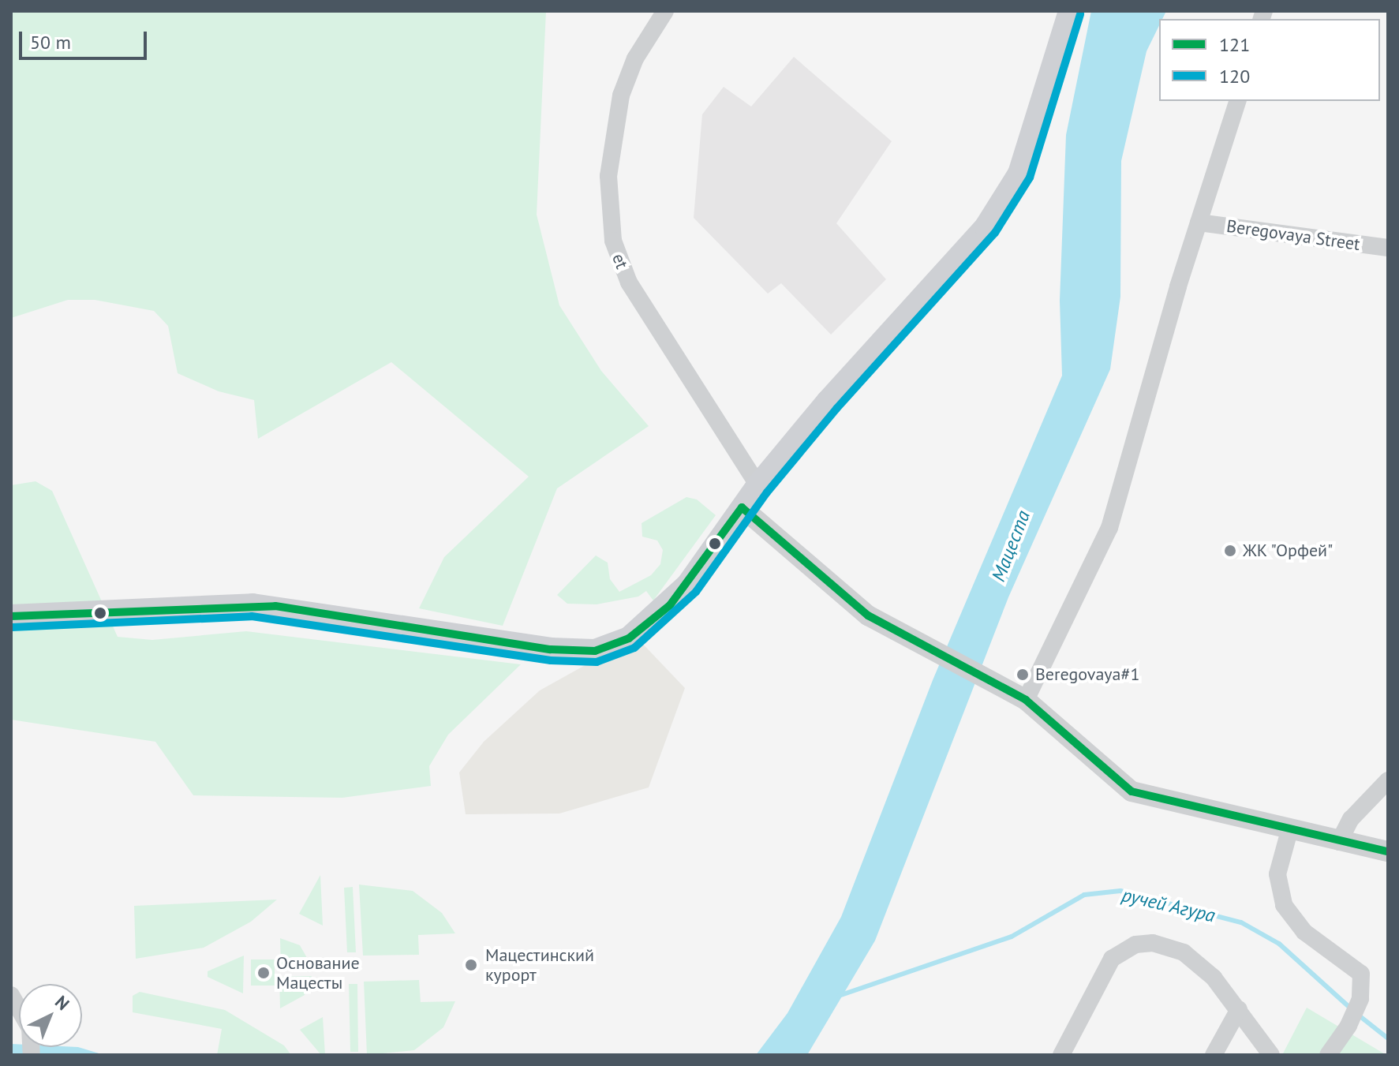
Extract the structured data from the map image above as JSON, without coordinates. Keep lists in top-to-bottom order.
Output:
{
  "streets": {
    "street": ["Beregovaya Street", "et"]
  },
  "water": ["Мацеста", "ручей Агура"],
  "places": [
    "ЖК \"Орфей\"",
    "Beregovaya#1",
    "Мацестинский курорт",
    "Основание Мацесты"
  ],
  "lines": ["transit line 120", "transit line 121"],
  "legend": ["121", "120"],
  "scale_bar": "50 m",
  "north": "top right"
}
